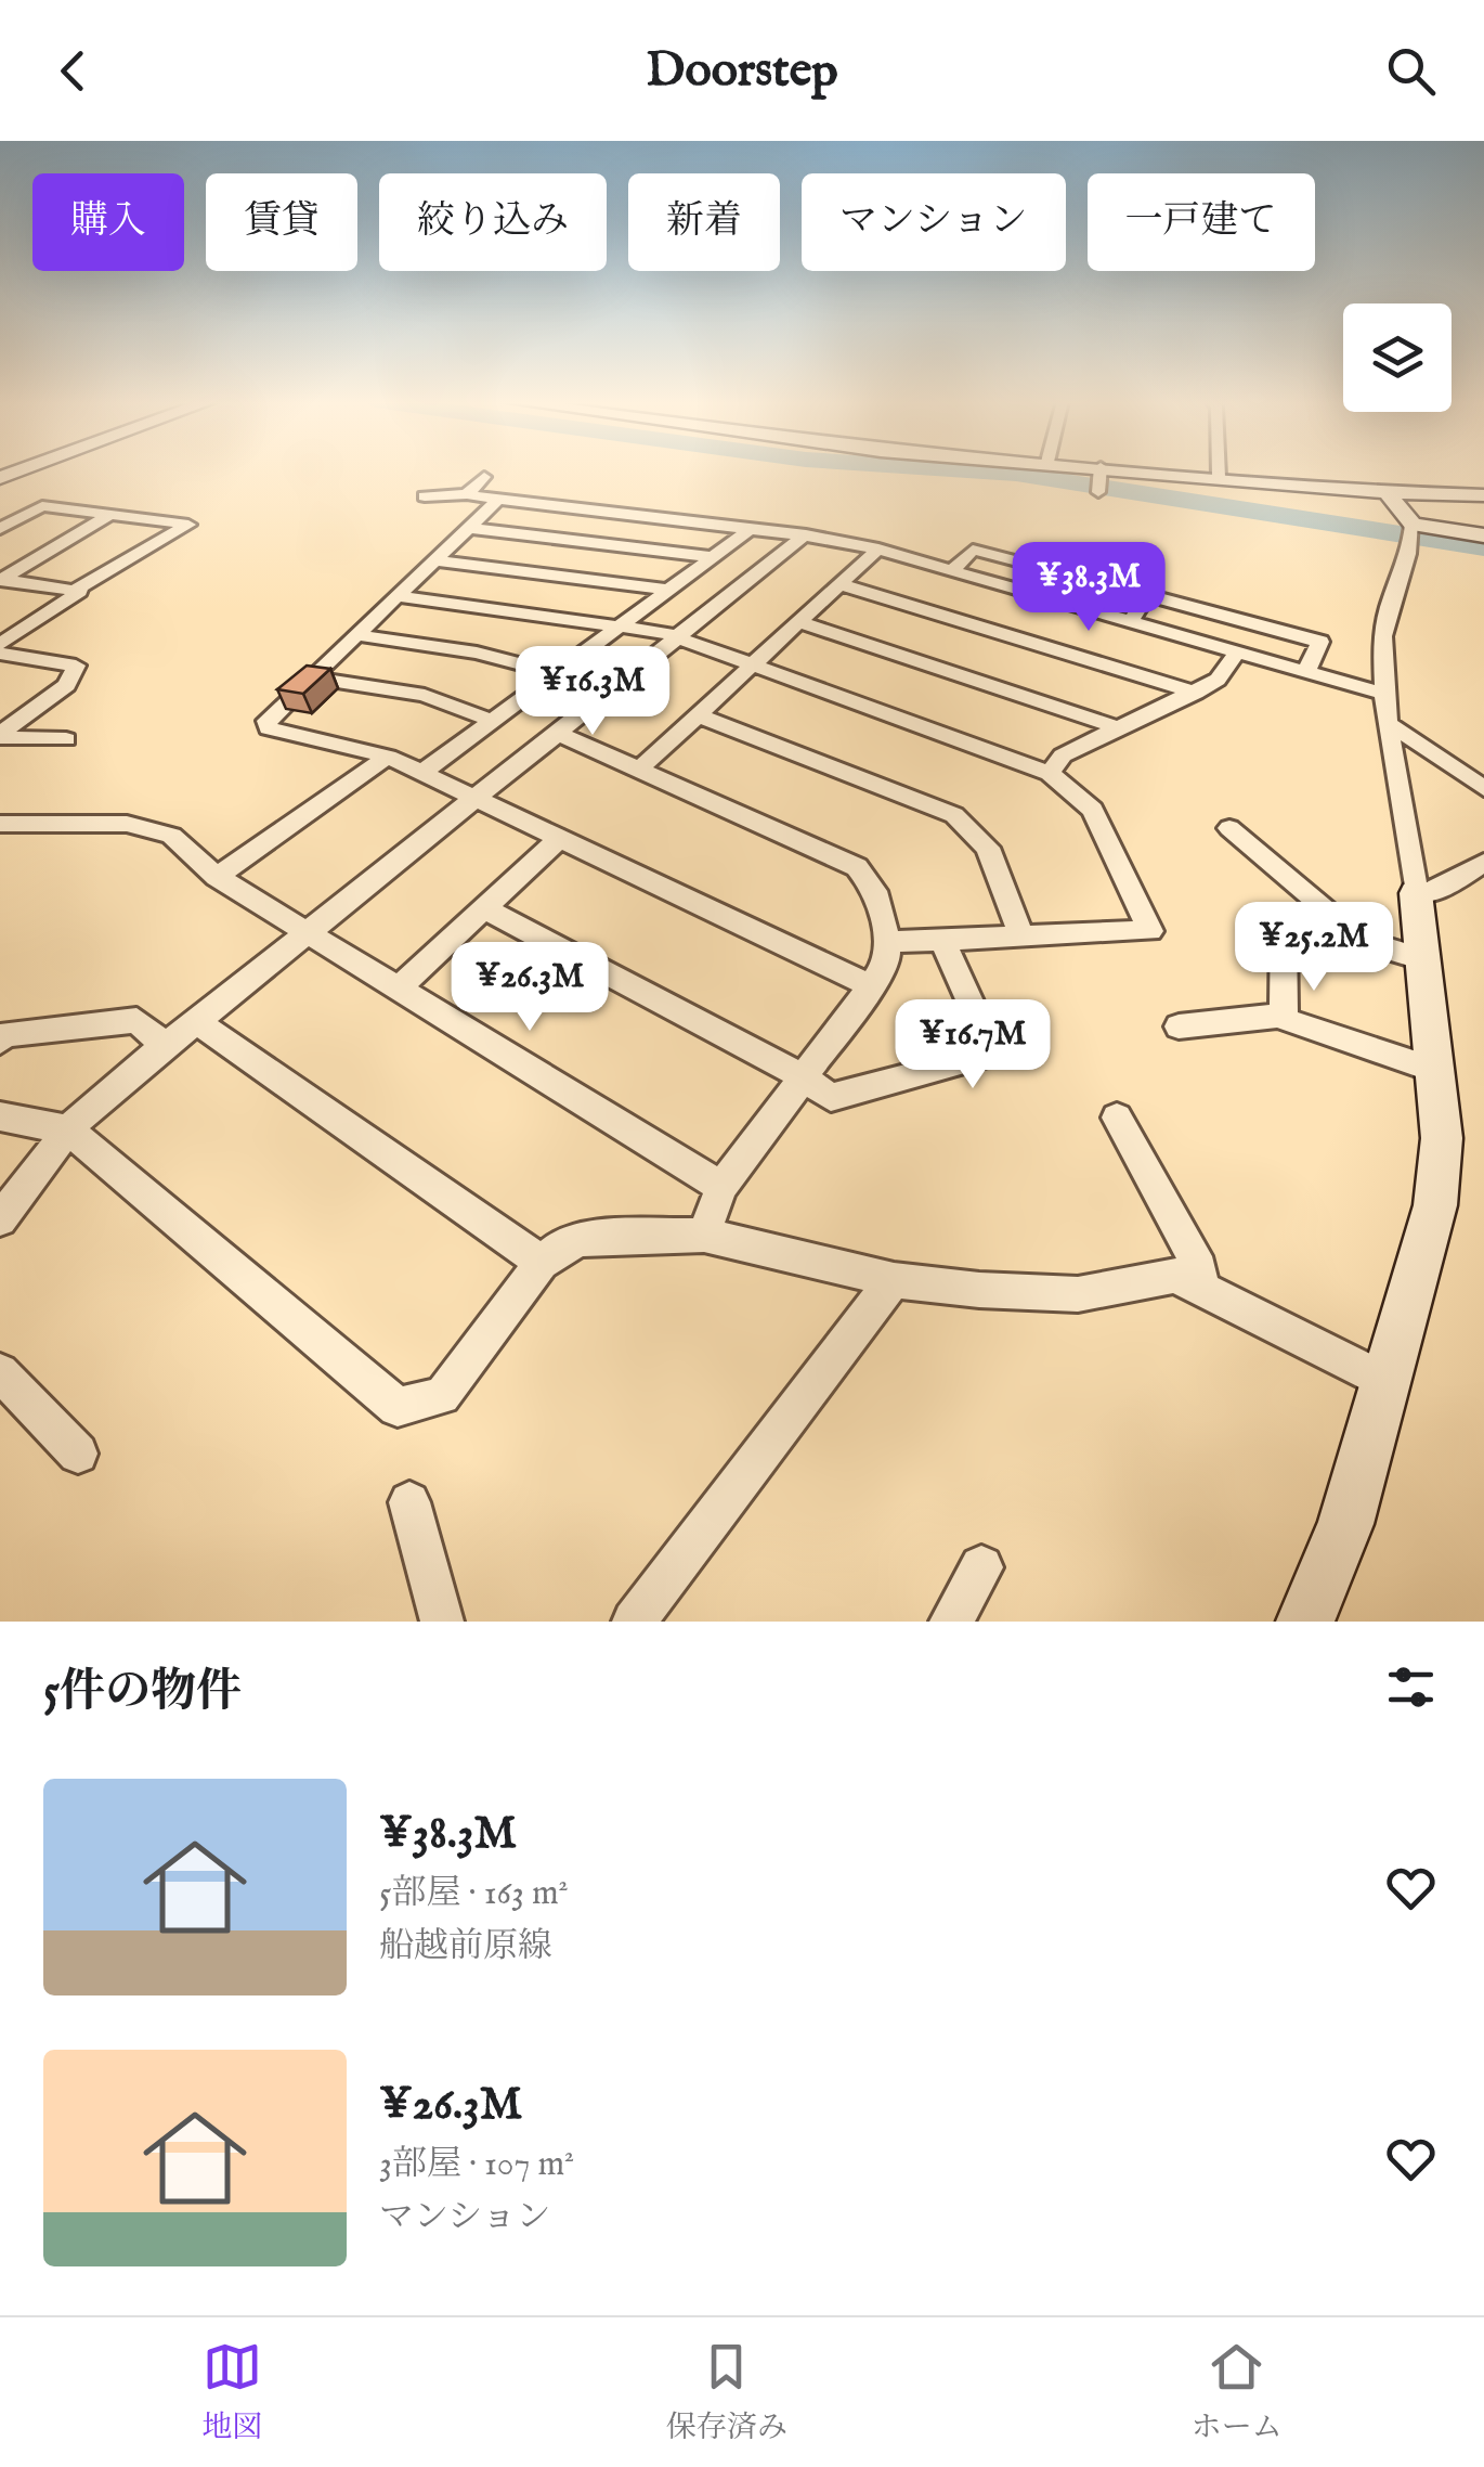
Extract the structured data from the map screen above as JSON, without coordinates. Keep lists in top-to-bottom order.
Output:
{
  "page": {
    "header": "Doorstep",
    "chip": [
      "購入",
      "賃貸",
      "絞り込み",
      "新着",
      "マンション",
      "一戸建て"
    ],
    "price": [
      "¥38.3M",
      "¥16.3M",
      "¥25.2M",
      "¥26.3M",
      "¥16.7M"
    ],
    "heading": "5件の物件",
    "list": [
      {
        "name": "¥38.3M",
        "note": "5部屋 · 163 m² · 船越前原線"
      },
      {
        "name": "¥26.3M",
        "note": "3部屋 · 107 m² · マンション"
      }
    ],
    "tabs": ["地図", "保存済み", "ホーム"]
  }
}
